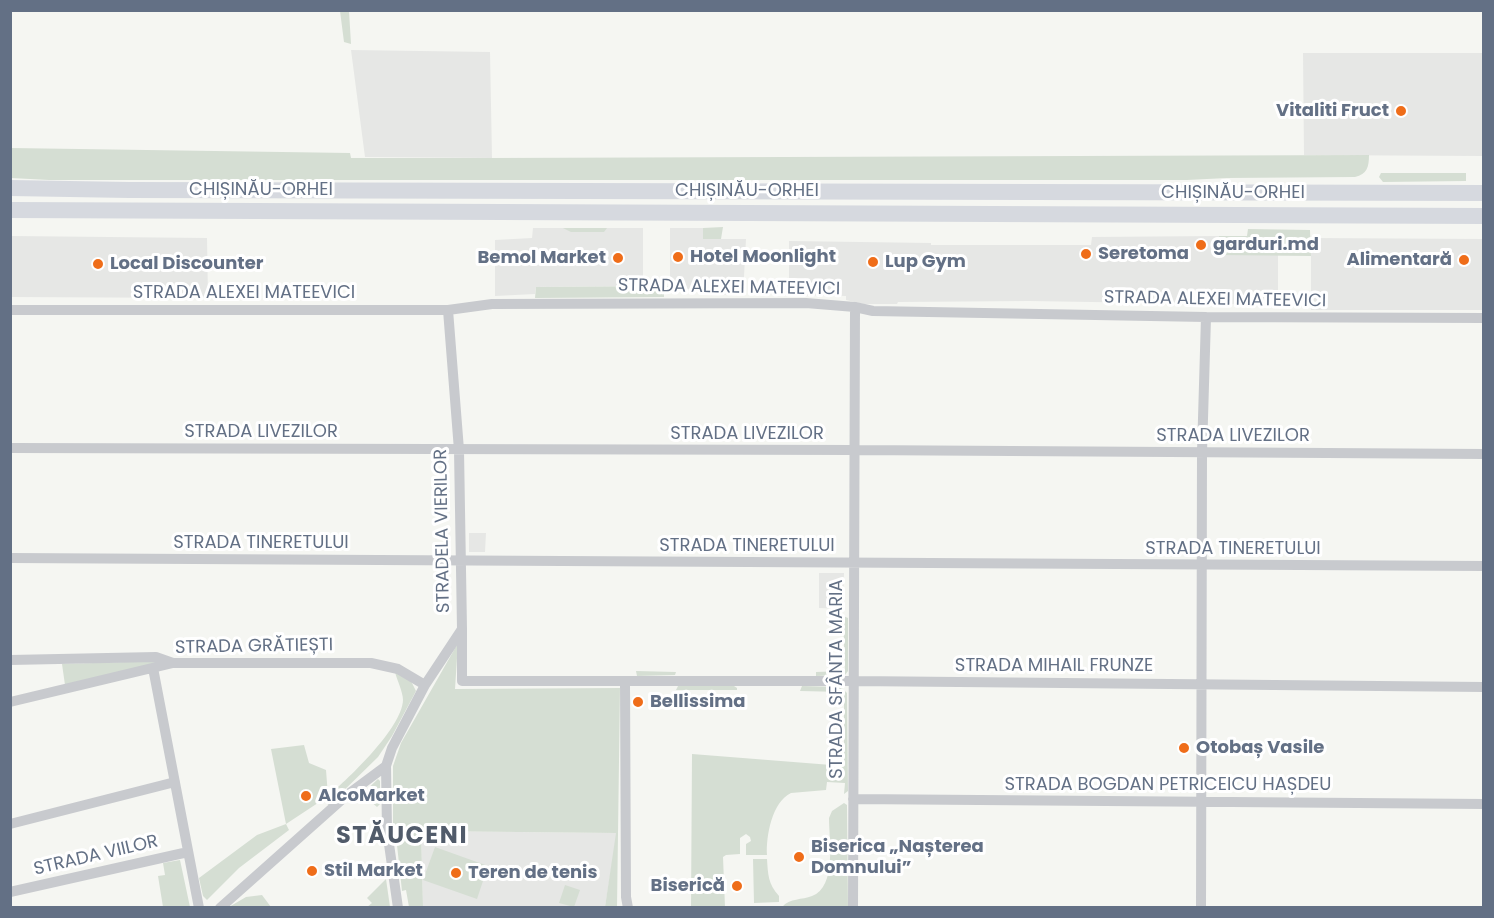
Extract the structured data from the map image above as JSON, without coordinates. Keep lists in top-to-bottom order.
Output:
{
  "streets": {
    "highway": ["CHIȘINĂU-ORHEI"],
    "street": [
      "STRADA ALEXEI MATEEVICI",
      "STRADA LIVEZILOR",
      "STRADELA VIERILOR",
      "STRADA TINERETULUI",
      "STRADA GRĂTIEȘTI",
      "STRADA MIHAIL FRUNZE",
      "STRADA SFÂNTA MARIA",
      "STRADA BOGDAN PETRICEICU HAȘDEU",
      "STRADA VIILOR"
    ]
  },
  "crossings": [
    ["STRADA ALEXEI MATEEVICI", "STRADELA VIERILOR"],
    ["STRADA ALEXEI MATEEVICI", "STRADA SFÂNTA MARIA"],
    ["STRADA LIVEZILOR", "STRADELA VIERILOR"],
    ["STRADA LIVEZILOR", "STRADA SFÂNTA MARIA"],
    ["STRADELA VIERILOR", "STRADA TINERETULUI"],
    ["STRADELA VIERILOR", "STRADA GRĂTIEȘTI"],
    ["STRADELA VIERILOR", "STRADA MIHAIL FRUNZE"],
    ["STRADA TINERETULUI", "STRADA SFÂNTA MARIA"],
    ["STRADA MIHAIL FRUNZE", "STRADA SFÂNTA MARIA"],
    ["STRADA SFÂNTA MARIA", "STRADA BOGDAN PETRICEICU HAȘDEU"]
  ],
  "districts": ["STĂUCENI"],
  "places": [
    "Vitaliti Fruct",
    "garduri.md",
    "Seretoma",
    "Hotel Moonlight",
    "Bemol Market",
    "Alimentară",
    "Lup Gym",
    "Local Discounter",
    "Bellissima",
    "Otobaș Vasile",
    "AlcoMarket",
    "Biserica „Nașterea Domnului”",
    "Stil Market",
    "Teren de tenis",
    "Biserică"
  ]
}
